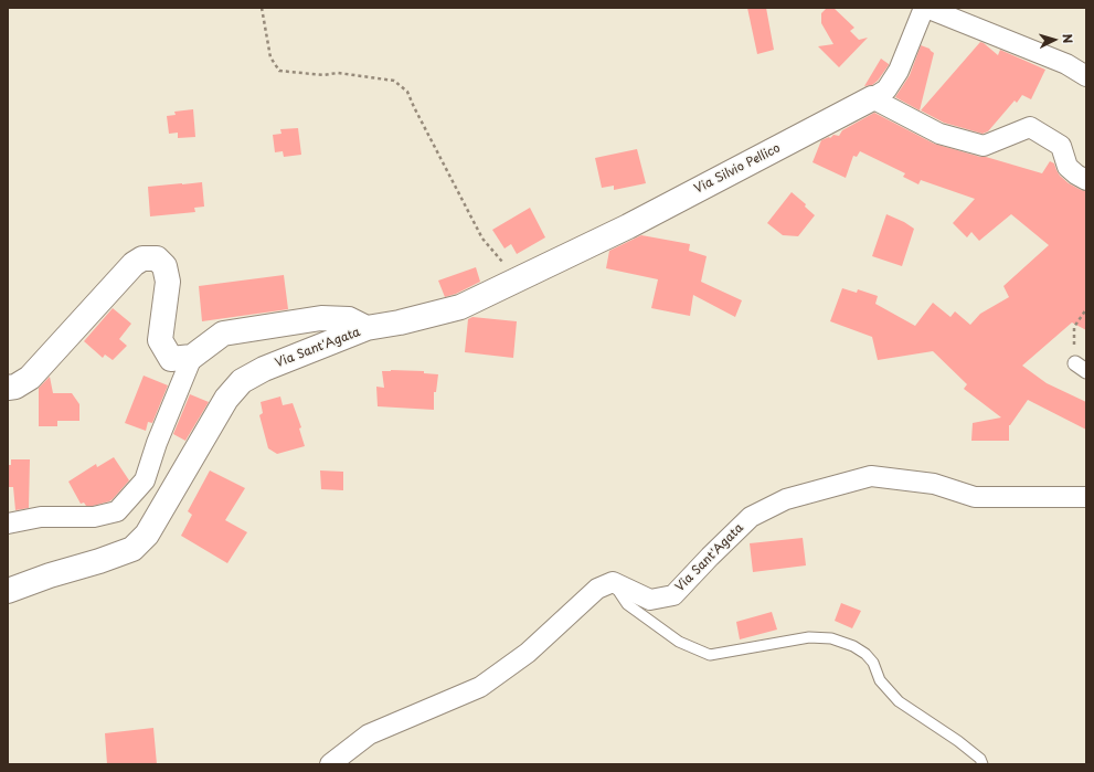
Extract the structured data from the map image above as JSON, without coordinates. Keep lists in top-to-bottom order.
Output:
{
  "streets": {
    "street": ["Via Silvio Pellico", "Via Sant'Agata"]
  },
  "crossings": [
    ["Via Silvio Pellico", "Via Sant'Agata"]
  ],
  "north": "right"
}
